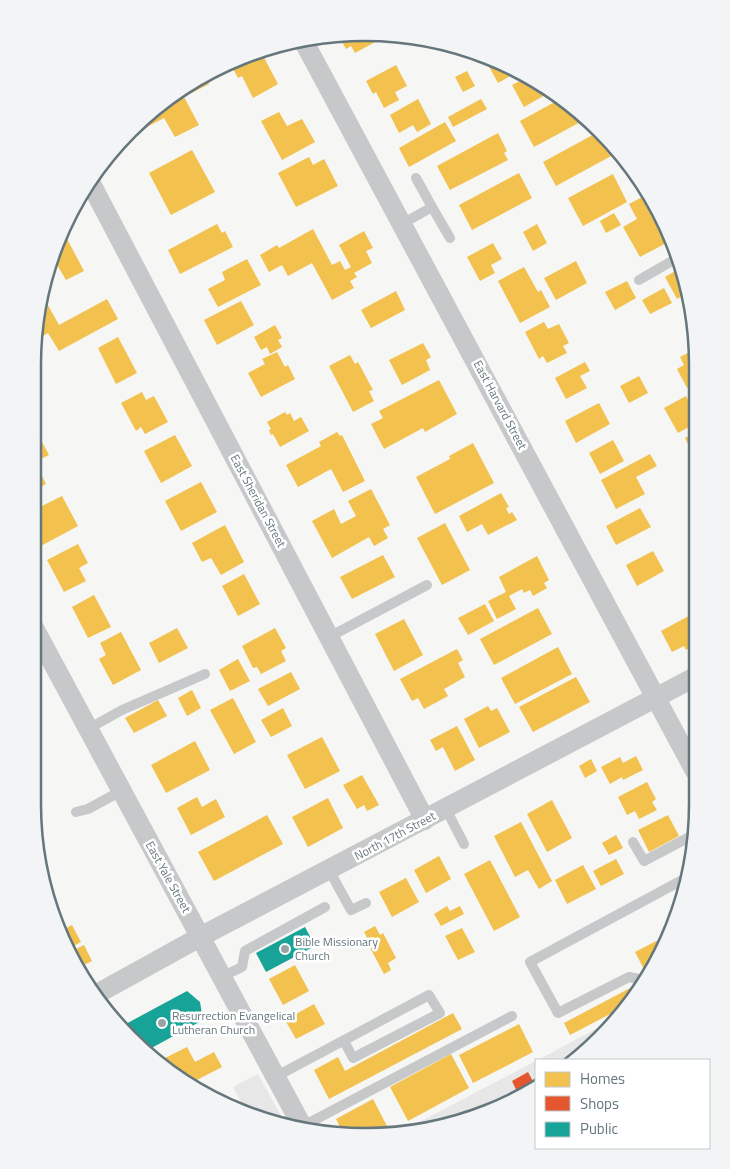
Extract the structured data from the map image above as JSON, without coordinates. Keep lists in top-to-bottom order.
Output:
{
  "streets": {
    "street": [
      "East Harvard Street",
      "East Sheridan Street",
      "North 17th Street",
      "East Yale Street"
    ]
  },
  "crossings": [
    ["East Harvard Street", "North 17th Street"],
    ["East Sheridan Street", "North 17th Street"],
    ["North 17th Street", "East Yale Street"]
  ],
  "places": ["Bible Missionary Church", "Resurrection Evangelical Lutheran Church"],
  "legend": ["Homes", "Shops", "Public"]
}
